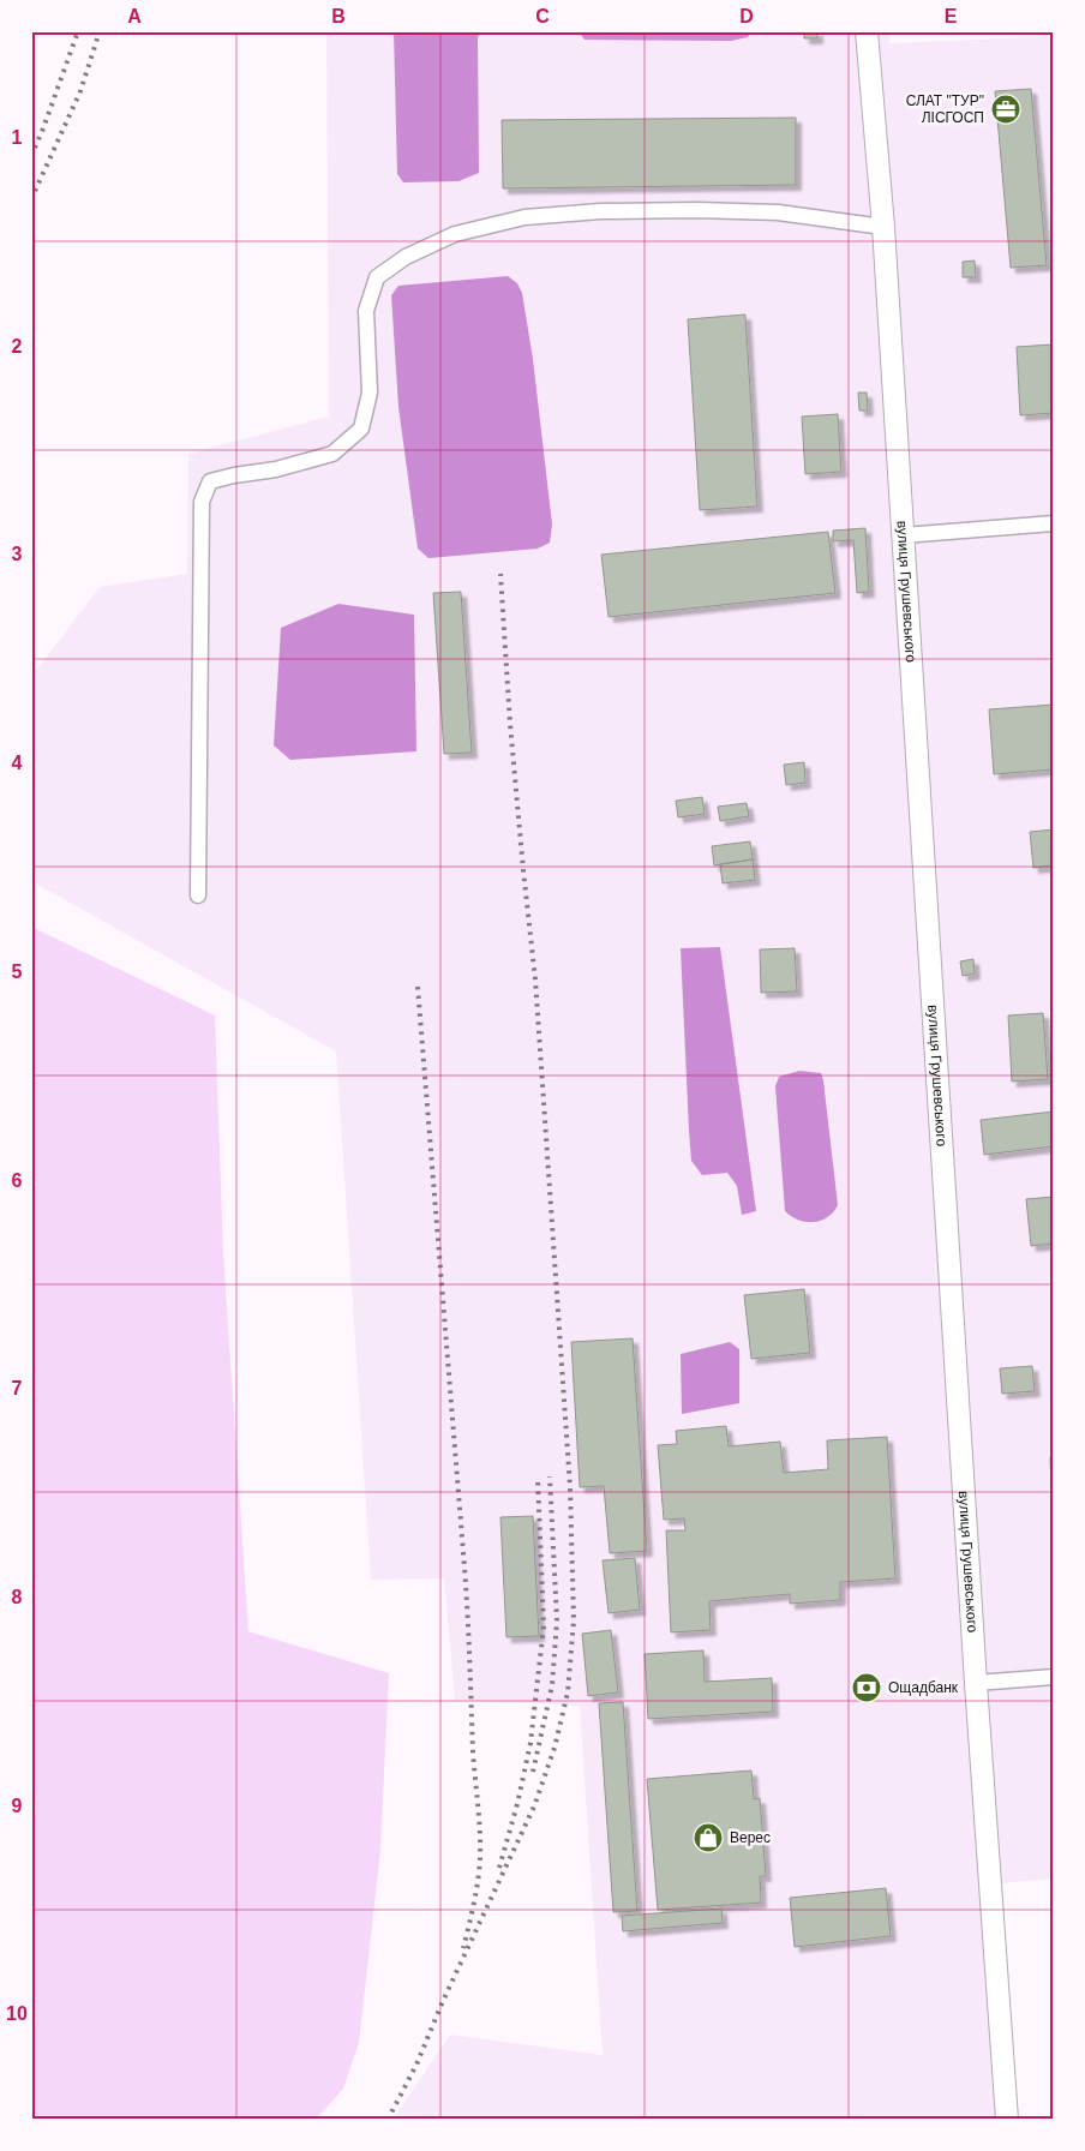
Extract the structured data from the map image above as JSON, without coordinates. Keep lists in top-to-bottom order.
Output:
{
  "streets": {
    "street": ["вулиця Грушевського"]
  },
  "places": {
    "office": ["СЛАТ \"ТУР\" ЛІСГОСП"],
    "bank": ["Ощадбанк"],
    "shop": ["Верес"]
  },
  "grid": {
    "columns": [
      "A",
      "B",
      "C",
      "D",
      "E"
    ],
    "rows": [
      "1",
      "2",
      "3",
      "4",
      "5",
      "6",
      "7",
      "8",
      "9",
      "10"
    ]
  }
}
